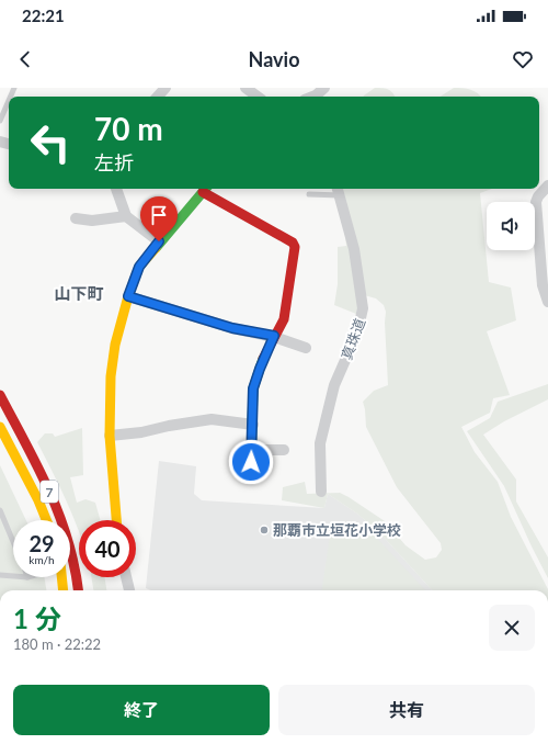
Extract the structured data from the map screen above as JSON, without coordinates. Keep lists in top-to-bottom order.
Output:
{
  "streets": {
    "street": ["真珠道", "7"]
  },
  "districts": ["山下町"],
  "places": ["那覇市立垣花小学校"],
  "page": {
    "status": "22:21",
    "header": "Navio",
    "turn": ["70 m", "左折"],
    "speed": "29 km/h",
    "limit": "40",
    "heading": ["1 分", "180 m · 22:22"],
    "buttons": ["終了", "共有"]
  }
}
